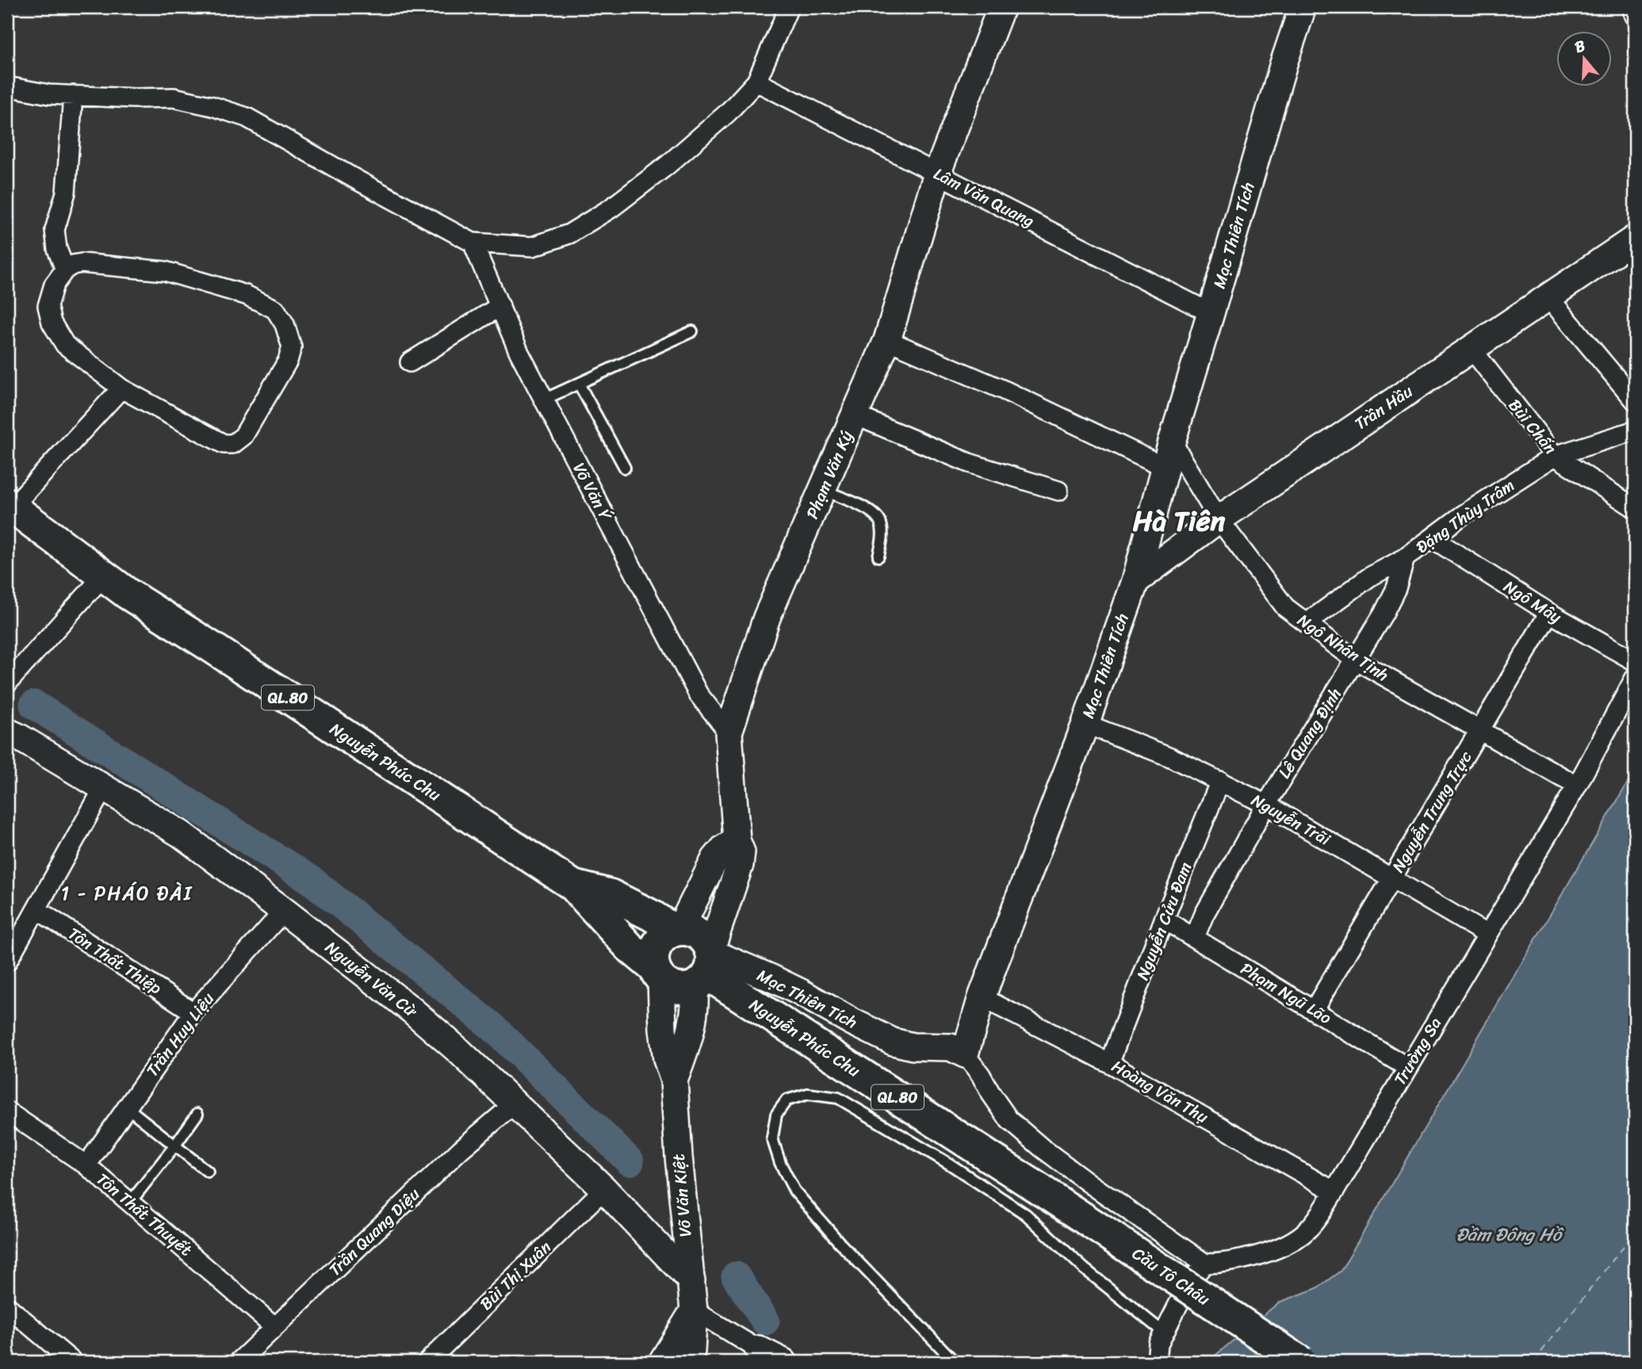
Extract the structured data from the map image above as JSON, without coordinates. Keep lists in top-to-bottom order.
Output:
{
  "streets": {
    "highway": ["QL.80", "Nguyễn Phúc Chu", "Cầu Tô Châu"],
    "street": [
      "Lâm Văn Quang",
      "Mạc Thiên Tích",
      "Trần Hầu",
      "Bùi Chấn",
      "Phạm Văn Ký",
      "Võ Văn Ý",
      "Đặng Thùy Trâm",
      "Ngô Mây",
      "Ngô Nhân Tịnh",
      "Lê Quang Định",
      "Nguyễn Trung Trực",
      "Nguyễn Trãi",
      "Nguyễn Cửu Đam",
      "Tôn Thất Thiệp",
      "Nguyễn Văn Cừ",
      "Phạm Ngũ Lão",
      "Trần Huy Liệu",
      "Trường Sa",
      "Hoàng Văn Thụ",
      "Võ Văn Kiệt",
      "Tôn Thất Thuyết",
      "Trần Quang Diệu",
      "Bùi Thị Xuân"
    ]
  },
  "crossings": [
    ["Lâm Văn Quang", "Mạc Thiên Tích"],
    ["Lâm Văn Quang", "Phạm Văn Ký"],
    ["Mạc Thiên Tích", "Trần Hầu"],
    ["Mạc Thiên Tích", "Phạm Văn Ký"],
    ["Mạc Thiên Tích", "Ngô Nhân Tịnh"],
    ["Mạc Thiên Tích", "Nguyễn Phúc Chu"],
    ["Mạc Thiên Tích", "Nguyễn Trãi"],
    ["Mạc Thiên Tích", "Hoàng Văn Thụ"],
    ["Mạc Thiên Tích", "Võ Văn Kiệt"],
    ["Trần Hầu", "Bùi Chấn"],
    ["Trần Hầu", "Ngô Nhân Tịnh"],
    ["Bùi Chấn", "Đặng Thùy Trâm"],
    ["Phạm Văn Ký", "Võ Văn Ý"],
    ["Phạm Văn Ký", "Nguyễn Phúc Chu"],
    ["Phạm Văn Ký", "Võ Văn Kiệt"],
    ["Đặng Thùy Trâm", "Ngô Mây"],
    ["Đặng Thùy Trâm", "Ngô Nhân Tịnh"],
    ["Đặng Thùy Trâm", "Lê Quang Định"],
    ["Ngô Mây", "Nguyễn Trung Trực"],
    ["Ngô Nhân Tịnh", "Lê Quang Định"],
    ["Ngô Nhân Tịnh", "Nguyễn Trung Trực"],
    ["Ngô Nhân Tịnh", "Trường Sa"],
    ["Lê Quang Định", "Nguyễn Trãi"],
    ["Lê Quang Định", "Phạm Ngũ Lão"],
    ["Nguyễn Phúc Chu", "Võ Văn Kiệt"],
    ["Nguyễn Phúc Chu", "Cầu Tô Châu"],
    ["Nguyễn Trung Trực", "Nguyễn Trãi"],
    ["Nguyễn Trung Trực", "Phạm Ngũ Lão"],
    ["Nguyễn Trãi", "Nguyễn Cửu Đam"],
    ["Nguyễn Trãi", "Trường Sa"],
    ["Nguyễn Cửu Đam", "Phạm Ngũ Lão"],
    ["Nguyễn Cửu Đam", "Hoàng Văn Thụ"],
    ["Tôn Thất Thiệp", "Trần Huy Liệu"],
    ["Nguyễn Văn Cừ", "Trần Huy Liệu"],
    ["Nguyễn Văn Cừ", "Võ Văn Kiệt"],
    ["Nguyễn Văn Cừ", "Trần Quang Diệu"],
    ["Nguyễn Văn Cừ", "Bùi Thị Xuân"],
    ["Phạm Ngũ Lão", "Trường Sa"],
    ["Trần Huy Liệu", "Tôn Thất Thuyết"],
    ["Trường Sa", "Hoàng Văn Thụ"],
    ["Tôn Thất Thuyết", "Trần Quang Diệu"]
  ],
  "districts": ["Hà Tiên", "1 - PHÁO ĐÀI"],
  "water": ["Đầm Đông Hồ"],
  "north": "top"
}
